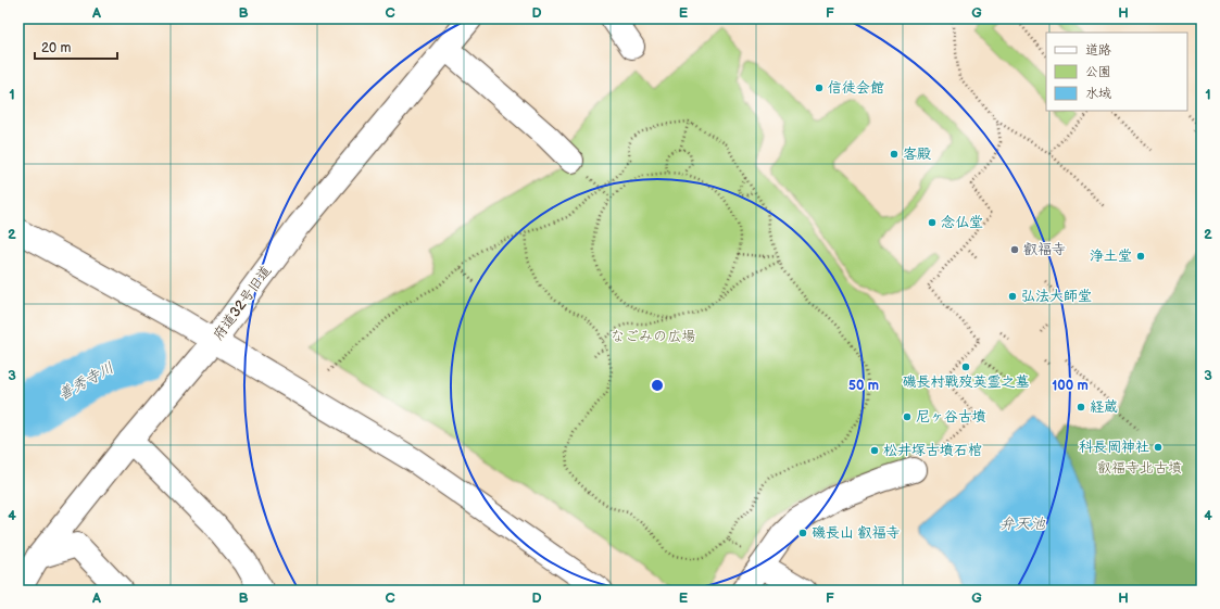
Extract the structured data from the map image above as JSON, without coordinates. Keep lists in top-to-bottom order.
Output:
{
  "streets": {
    "street": ["府道32号旧道"]
  },
  "water": ["善秀寺川", "弁天池"],
  "parks": ["なごみの広場", "叡福寺北古墳"],
  "places": [
    "信徒会館",
    "客殿",
    "念仏堂",
    "叡福寺",
    "浄土堂",
    "弘法大師堂",
    "磯長村戰歿英霊之墓",
    "経蔵",
    "尼ヶ谷古墳",
    "科長岡神社",
    "松井塚古墳石棺",
    "磯長山 叡福寺"
  ],
  "legend": ["道路", "公園", "水域"],
  "scale_bar": "20 m",
  "grid": {
    "columns": [
      "A",
      "B",
      "C",
      "D",
      "E",
      "F",
      "G",
      "H"
    ],
    "rows": [
      "1",
      "2",
      "3",
      "4"
    ]
  },
  "rings": ["50 m", "100 m"]
}
